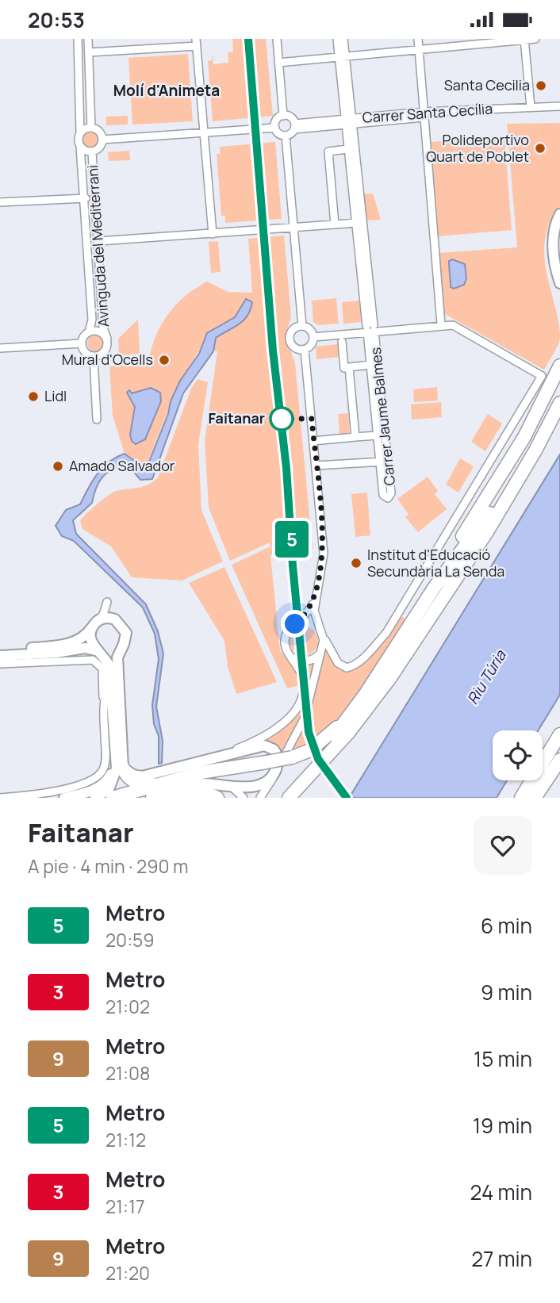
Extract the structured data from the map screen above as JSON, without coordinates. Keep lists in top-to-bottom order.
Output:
{
  "streets": {
    "street": ["Carrer Santa Cecília", "Avinguda del Mediterrani", "Carrer Jaume Balmes"]
  },
  "crossings": [
    ["Carrer Santa Cecília", "Carrer Jaume Balmes"]
  ],
  "districts": ["Molí d'Animeta"],
  "water": ["Riu Túria"],
  "places": [
    "Santa Cecilia",
    "Polideportivo Quart de Poblet",
    "Mural d'Ocells",
    "Lidl",
    "Faitanar",
    "Amado Salvador",
    "Institut d'Educació Secundària La Senda"
  ],
  "lines": ["metro line 5"],
  "page": {
    "status": "20:53",
    "on_map": "5",
    "heading": ["Faitanar", "A pie · 4 min · 290 m"],
    "list": [
      {
        "mark": "5",
        "name": "Metro",
        "note": "20:59",
        "value": "6 min"
      },
      {
        "mark": "3",
        "name": "Metro",
        "note": "21:02",
        "value": "9 min"
      },
      {
        "mark": "9",
        "name": "Metro",
        "note": "21:08",
        "value": "15 min"
      },
      {
        "mark": "5",
        "name": "Metro",
        "note": "21:12",
        "value": "19 min"
      },
      {
        "mark": "3",
        "name": "Metro",
        "note": "21:17",
        "value": "24 min"
      },
      {
        "mark": "9",
        "name": "Metro",
        "note": "21:20",
        "value": "27 min"
      }
    ]
  }
}
